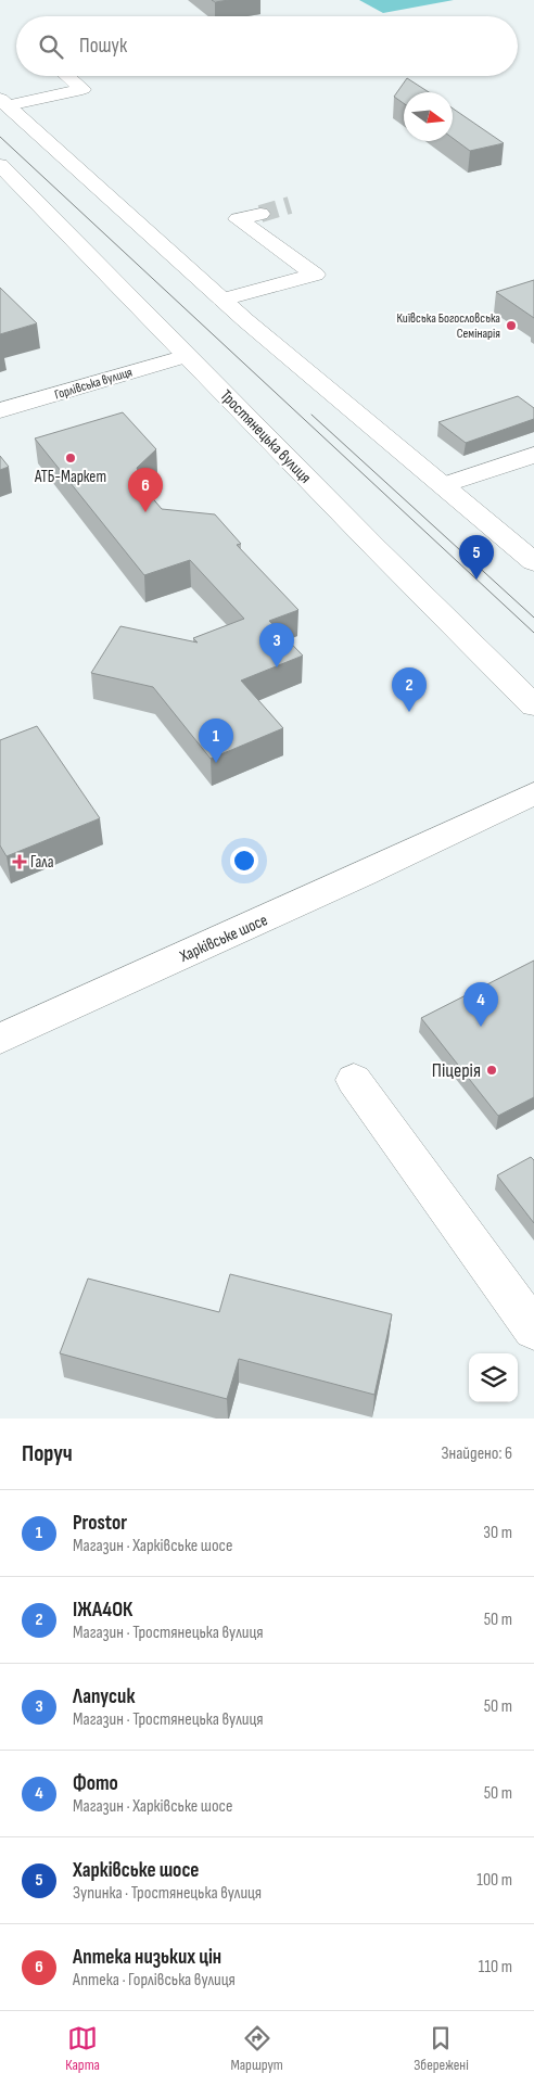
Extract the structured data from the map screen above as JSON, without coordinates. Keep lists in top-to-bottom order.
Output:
{
  "streets": {
    "main road": ["Горлівська вулиця", "Тростянецька вулиця", "Харківське шосе"]
  },
  "crossings": [
    ["Горлівська вулиця", "Тростянецька вулиця"]
  ],
  "places": {
    "other": ["Київська Богословська Семінарія", "АТБ-Маркет", "Піцерія"],
    "health": ["Гала"]
  },
  "north": "right",
  "page": {
    "search": "Пошук",
    "pins": [
      "6",
      "5",
      "3",
      "2",
      "1",
      "4"
    ],
    "heading": ["Поруч", "Знайдено: 6"],
    "list": [
      {
        "mark": "1",
        "name": "Prostor",
        "note": "Магазин · Харківське шосе",
        "value": "30 m"
      },
      {
        "mark": "2",
        "name": "IЖА4ОК",
        "note": "Магазин · Тростянецька вулиця",
        "value": "50 m"
      },
      {
        "mark": "3",
        "name": "Лапусик",
        "note": "Магазин · Тростянецька вулиця",
        "value": "50 m"
      },
      {
        "mark": "4",
        "name": "Фото",
        "note": "Магазин · Харківське шосе",
        "value": "50 m"
      },
      {
        "mark": "5",
        "name": "Харківське шосе",
        "note": "Зупинка · Тростянецька вулиця",
        "value": "100 m"
      },
      {
        "mark": "6",
        "name": "Аптека низьких цін",
        "note": "Аптека · Горлівська вулиця",
        "value": "110 m"
      }
    ],
    "nav": ["Карта", "Маршрут", "Збережені"]
  }
}
